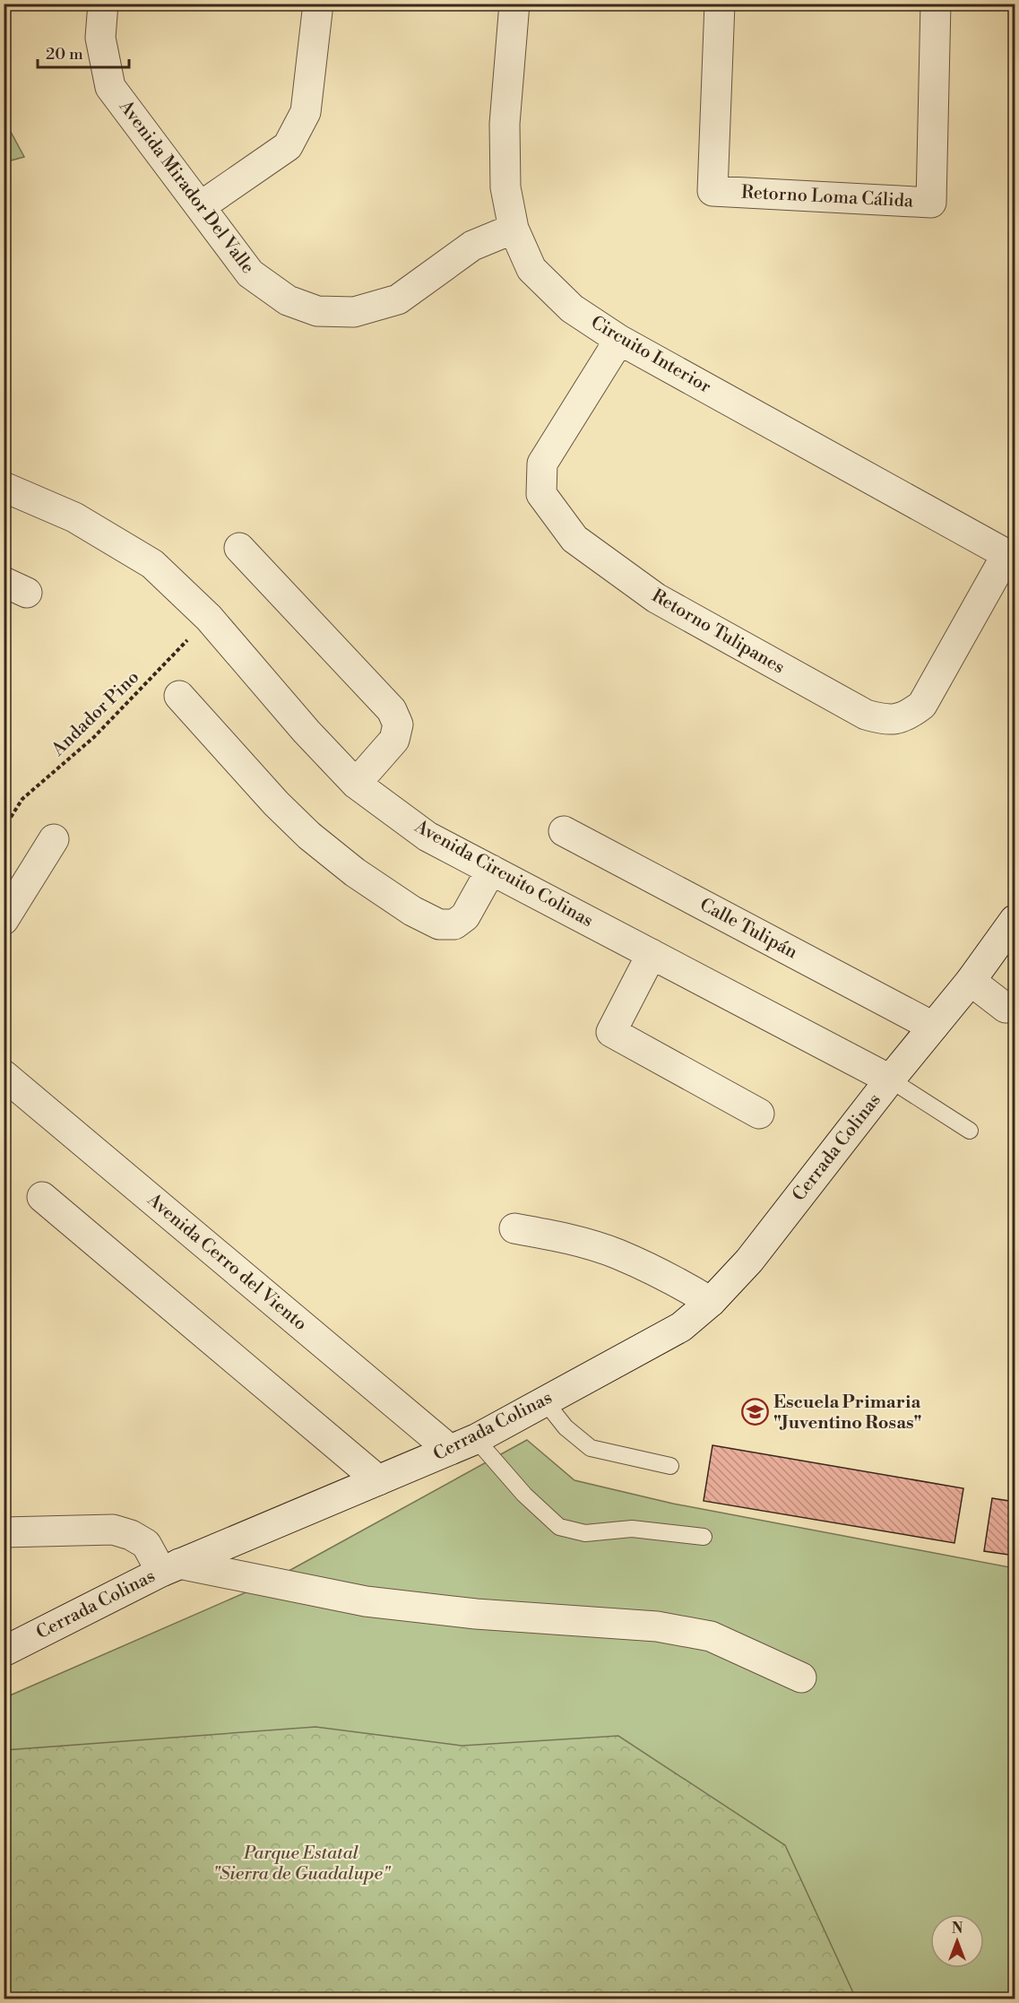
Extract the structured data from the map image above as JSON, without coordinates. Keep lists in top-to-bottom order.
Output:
{
  "streets": {
    "street": [
      "Avenida Mirador Del Valle",
      "Retorno Loma Cálida",
      "Circuito Interior",
      "Retorno Tulipanes",
      "Avenida Circuito Colinas",
      "Calle Tulipán",
      "Cerrada Colinas",
      "Avenida Cerro del Viento"
    ],
    "path": ["Andador Pino"]
  },
  "crossings": [
    ["Avenida Mirador Del Valle", "Circuito Interior"],
    ["Circuito Interior", "Retorno Tulipanes"],
    ["Andador Pino", "Avenida Circuito Colinas"],
    ["Avenida Circuito Colinas", "Cerrada Colinas"],
    ["Cerrada Colinas", "Avenida Cerro del Viento"]
  ],
  "parks": ["Parque Estatal \"Sierra de Guadalupe\""],
  "places": {
    "school or university": ["Escuela Primaria \"Juventino Rosas\""]
  },
  "scale_bar": "20 m",
  "north": "top"
}
